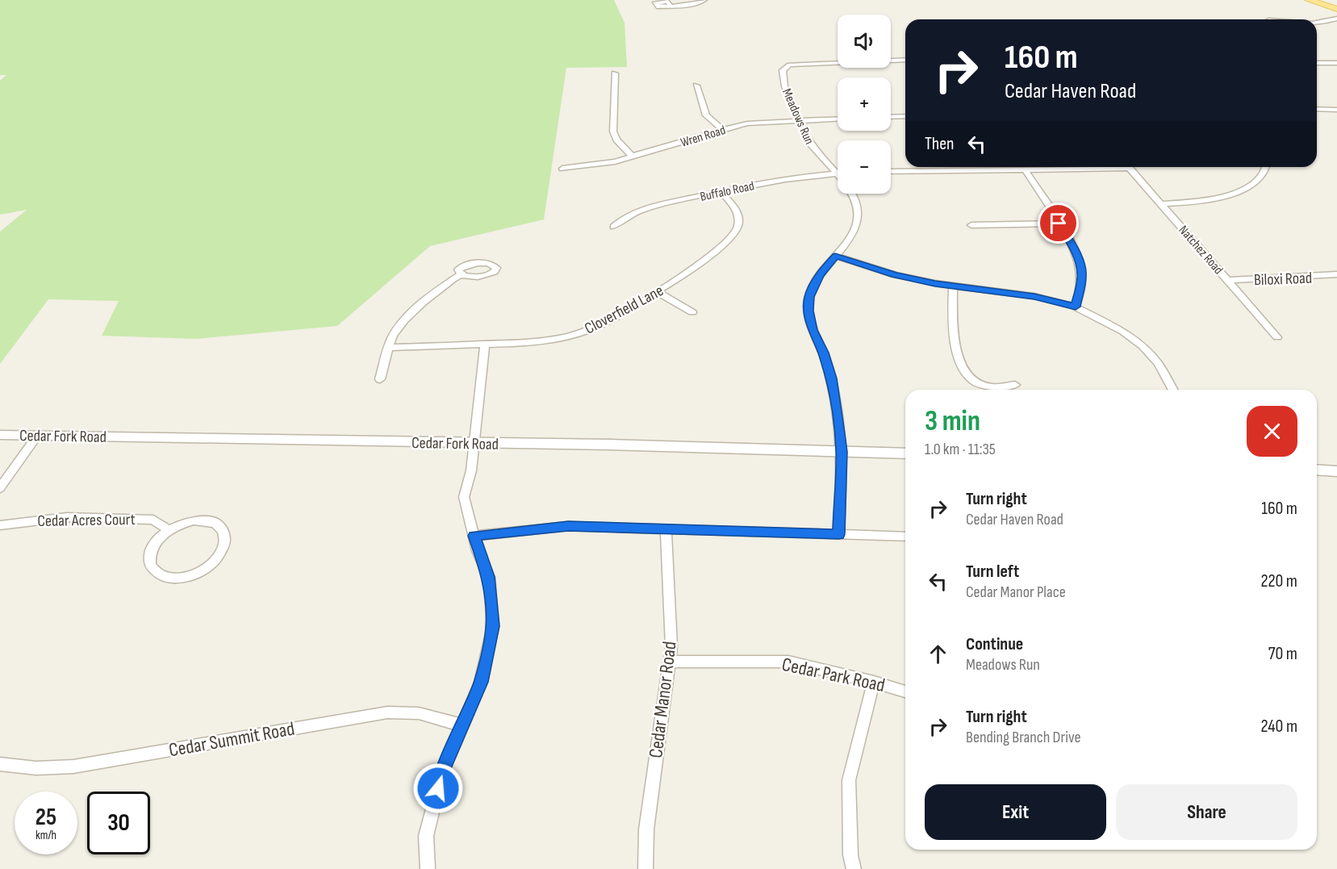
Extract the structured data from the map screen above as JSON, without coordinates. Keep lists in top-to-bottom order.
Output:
{
  "streets": {
    "street": [
      "Meadows Run",
      "Wren Road",
      "Buffalo Road",
      "Natchez Road",
      "Biloxi Road",
      "Cloverfield Lane",
      "Cedar Fork Road",
      "Cedar Acres Court",
      "Cedar Park Road",
      "Cedar Manor Road",
      "Cedar Summit Road"
    ]
  },
  "crossings": [
    ["Meadows Run", "Wren Road"],
    ["Meadows Run", "Buffalo Road"],
    ["Meadows Run", "Cedar Fork Road"],
    ["Buffalo Road", "Cloverfield Lane"],
    ["Natchez Road", "Biloxi Road"],
    ["Cedar Park Road", "Cedar Manor Road"]
  ],
  "page": {
    "map_buttons": ["+", "−"],
    "turn": ["160 m", "Cedar Haven Road"],
    "then": "Then",
    "heading": ["3 min", "1.0 km · 11:35"],
    "list": [
      {
        "name": "Turn right",
        "note": "Cedar Haven Road",
        "value": "160 m"
      },
      {
        "name": "Turn left",
        "note": "Cedar Manor Place",
        "value": "220 m"
      },
      {
        "name": "Continue",
        "note": "Meadows Run",
        "value": "70 m"
      },
      {
        "name": "Turn right",
        "note": "Bending Branch Drive",
        "value": "240 m"
      }
    ],
    "buttons": ["Exit", "Share"],
    "speed": "25 km/h",
    "limit": "30"
  }
}
